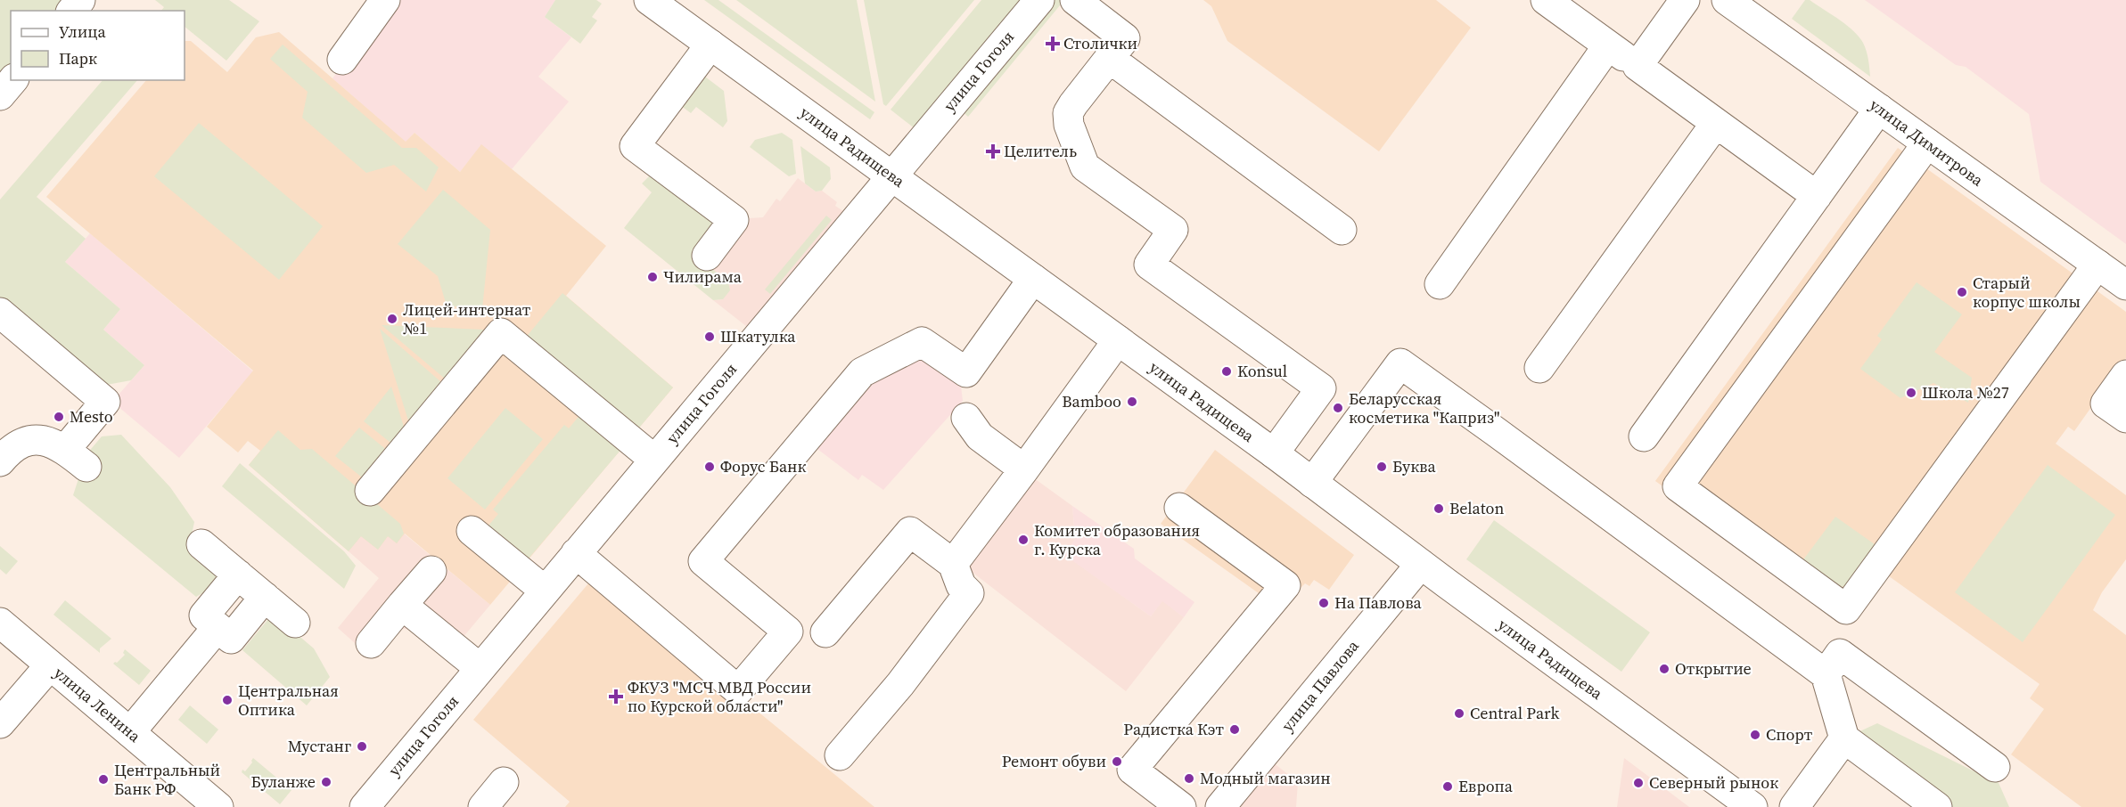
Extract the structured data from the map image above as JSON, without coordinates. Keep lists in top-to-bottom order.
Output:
{
  "streets": {
    "main road": [
      "улица Гоголя",
      "улица Димитрова",
      "улица Радищева",
      "улица Павлова",
      "улица Ленина"
    ]
  },
  "crossings": [
    ["улица Гоголя", "улица Радищева"],
    ["улица Радищева", "улица Павлова"]
  ],
  "places": {
    "health": ["Столички", "Целитель", "ФКУЗ \"МСЧ МВД России по Курской области\""],
    "other": [
      "Чилирама",
      "Старый корпус школы",
      "Лицей-интернат №1",
      "Шкатулка",
      "Konsul",
      "Школа №27",
      "Bamboo",
      "Беларусская косметика \"Каприз\"",
      "Mesto",
      "Форус Банк",
      "Буква",
      "Belaton",
      "Комитет образования г. Курска",
      "На Павлова",
      "Открытие",
      "Центральная Оптика",
      "Central Park",
      "Радистка Кэт",
      "Спорт",
      "Мустанг",
      "Ремонт обуви",
      "Модный магазин",
      "Центральный Банк РФ",
      "Буланже",
      "Северный рынок",
      "Европа"
    ]
  },
  "legend": ["Улица", "Парк"]
}
